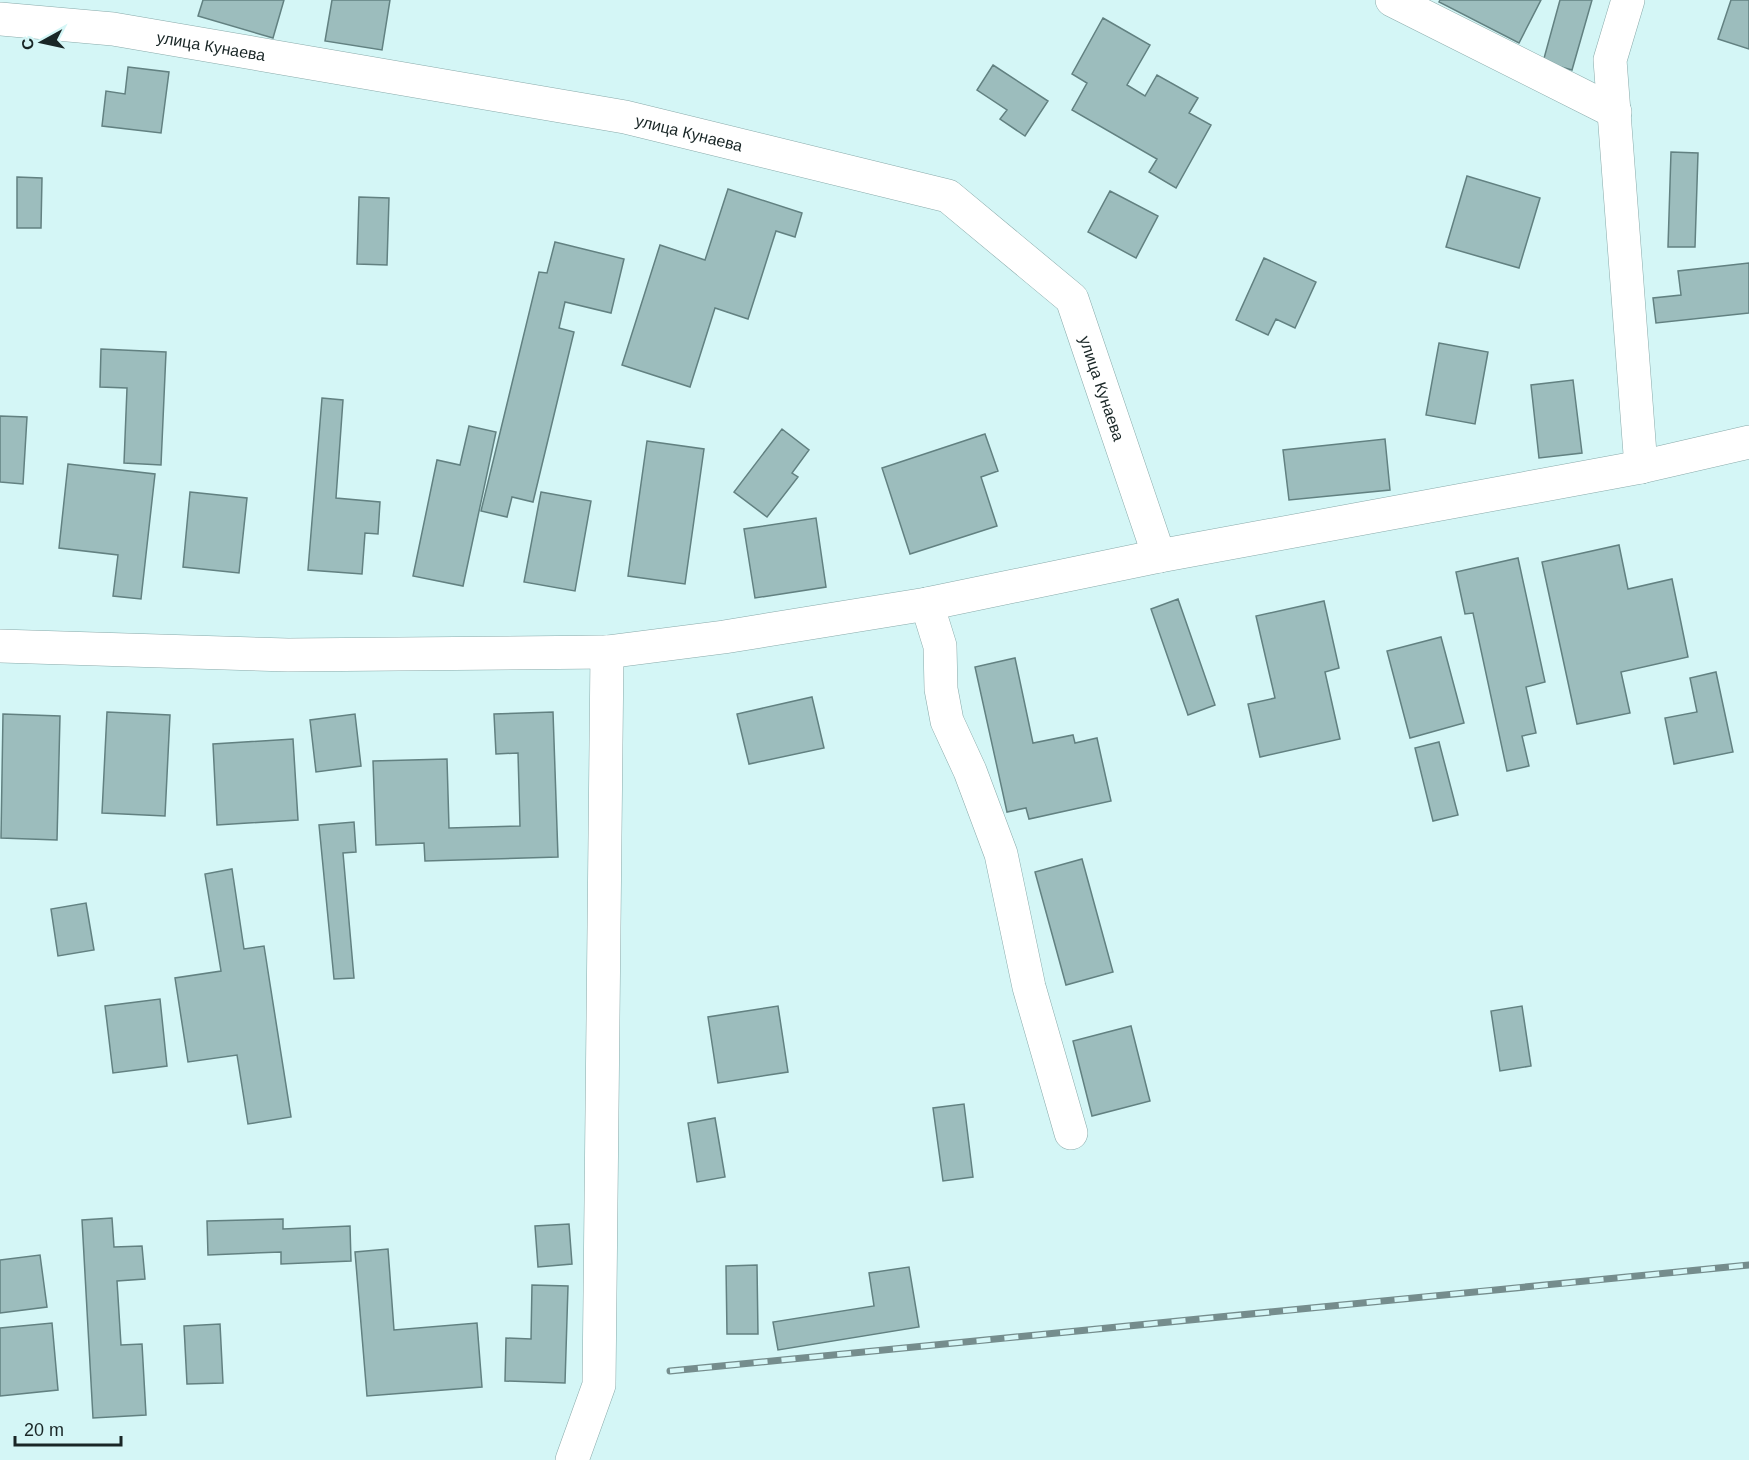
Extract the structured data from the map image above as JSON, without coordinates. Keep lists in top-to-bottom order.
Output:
{
  "streets": {
    "street": ["улица Кунаева"]
  },
  "scale_bar": "20 m",
  "north": "left"
}
